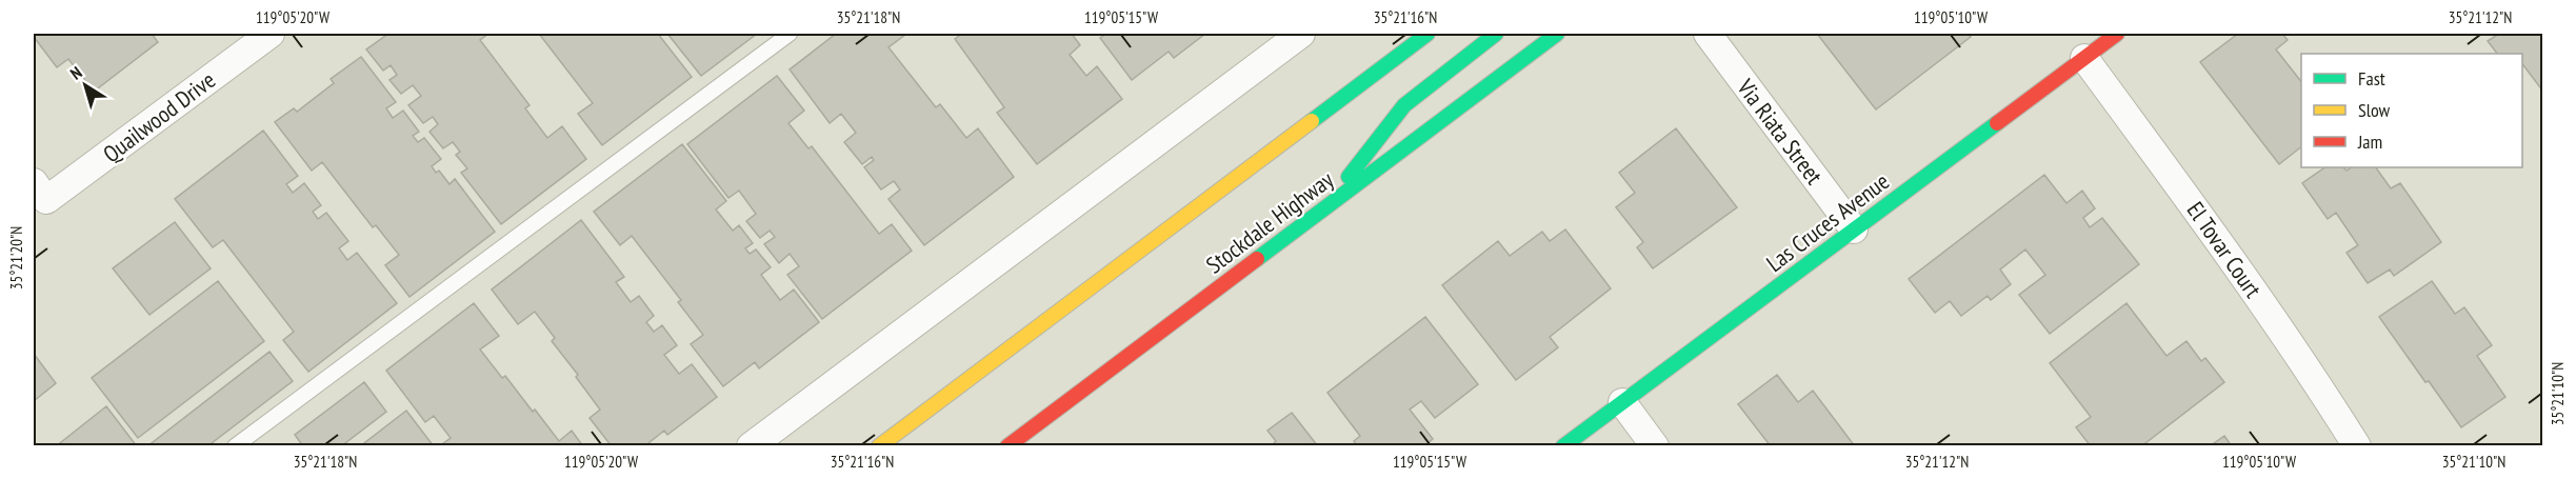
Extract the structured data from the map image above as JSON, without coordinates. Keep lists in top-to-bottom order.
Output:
{
  "streets": {
    "main road": ["Stockdale Highway", "Las Cruces Avenue"],
    "street": ["Quailwood Drive", "Via Riata Street", "El Tovar Court"]
  },
  "crossings": [
    ["Via Riata Street", "Las Cruces Avenue"],
    ["Las Cruces Avenue", "El Tovar Court"]
  ],
  "legend": ["Fast", "Slow", "Jam"],
  "north": "top left",
  "coordinates": [
    "119°05'20\"W",
    "35°21'18\"N",
    "119°05'15\"W",
    "35°21'16\"N",
    "119°05'10\"W",
    "35°21'12\"N",
    "35°21'20\"N",
    "35°21'10\"N"
  ]
}
